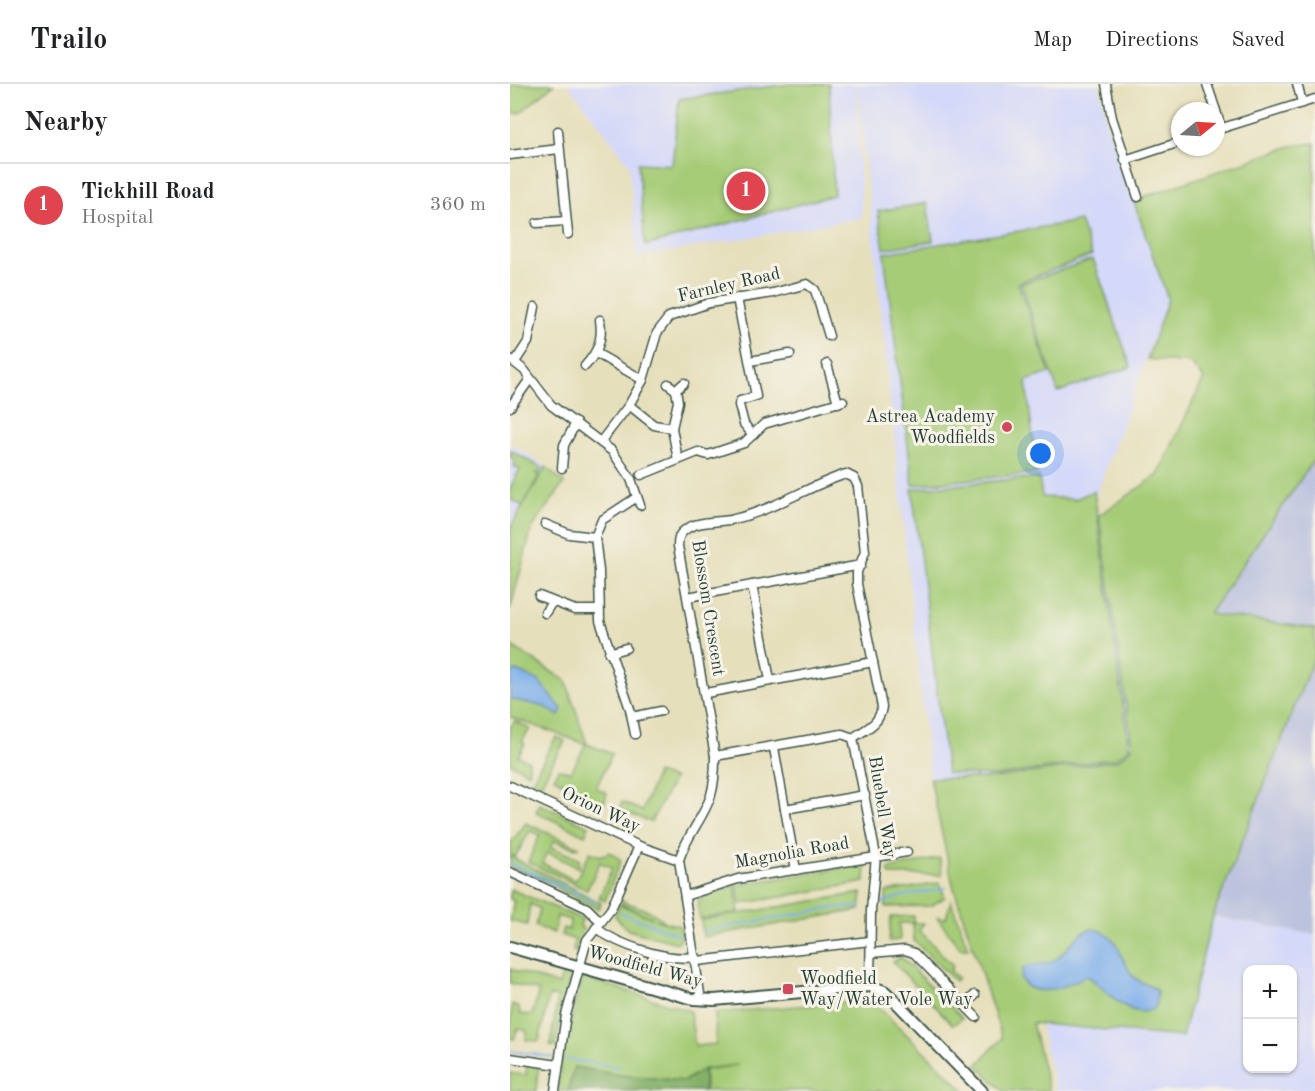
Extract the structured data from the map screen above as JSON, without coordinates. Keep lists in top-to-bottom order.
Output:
{
  "streets": {
    "street": [
      "Farnley Road",
      "Blossom Crescent",
      "Bluebell Way",
      "Orion Way",
      "Magnolia Road",
      "Woodfield Way"
    ]
  },
  "crossings": [
    ["Blossom Crescent", "Bluebell Way"],
    ["Blossom Crescent", "Orion Way"],
    ["Bluebell Way", "Magnolia Road"],
    ["Bluebell Way", "Woodfield Way"]
  ],
  "places": {
    "other": ["Astrea Academy Woodfields"],
    "transit": ["Woodfield Way/Water Vole Way"]
  },
  "north": "right",
  "page": {
    "header": "Trailo",
    "nav": ["Map", "Directions", "Saved"],
    "heading": "Nearby",
    "list": [
      {
        "mark": "1",
        "name": "Tickhill Road",
        "note": "Hospital",
        "value": "360 m"
      }
    ],
    "pins": "1",
    "map_buttons": ["+", "−"]
  }
}
